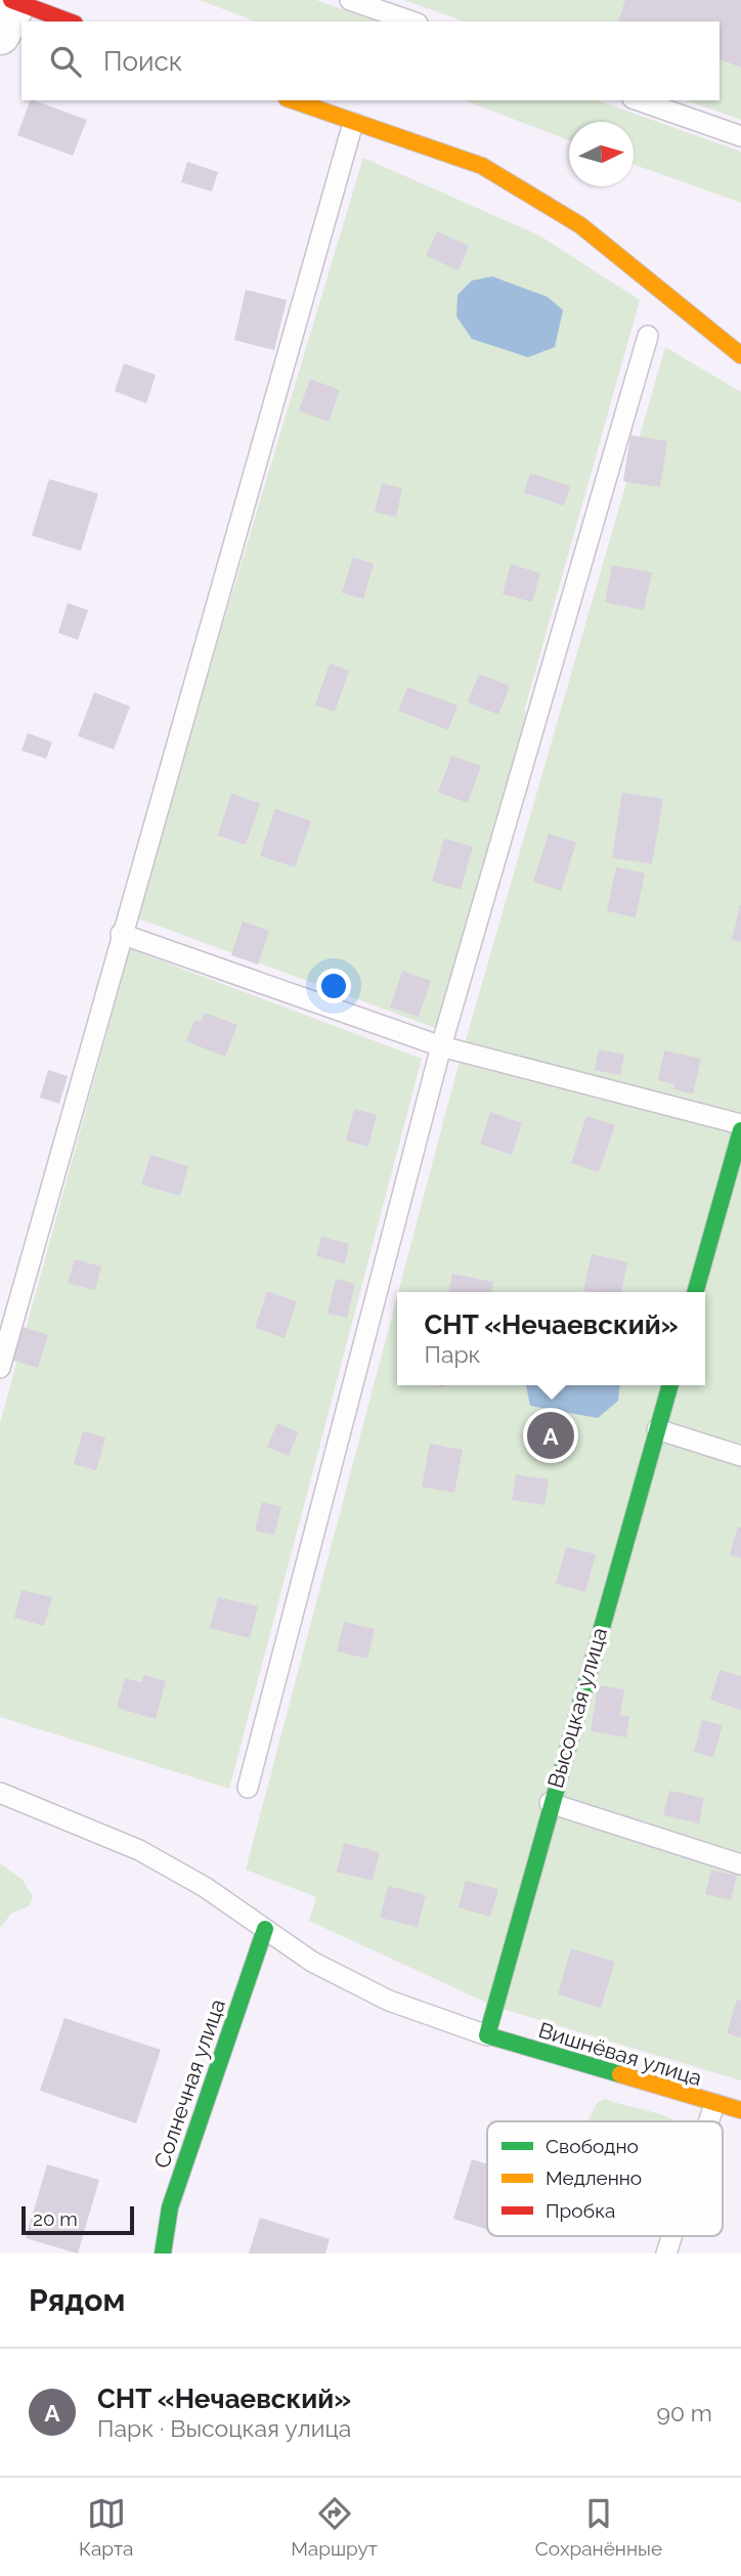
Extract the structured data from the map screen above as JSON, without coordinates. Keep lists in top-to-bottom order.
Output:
{
  "streets": {
    "street": ["Высоцкая улица", "Вишнёвая улица", "Солнечная улица"]
  },
  "crossings": [
    ["Высоцкая улица", "Вишнёвая улица"]
  ],
  "legend": ["Свободно", "Медленно", "Пробка"],
  "scale_bar": "20 m",
  "north": "right",
  "page": {
    "search": "Поиск",
    "popup": ["СНТ «Нечаевский»", "Парк"],
    "pins": "A",
    "scale": "20 m",
    "heading": "Рядом",
    "list": [
      {
        "mark": "A",
        "name": "СНТ «Нечаевский»",
        "note": "Парк · Высоцкая улица",
        "value": "90 m"
      }
    ],
    "nav": ["Карта", "Маршрут", "Сохранённые"]
  }
}
